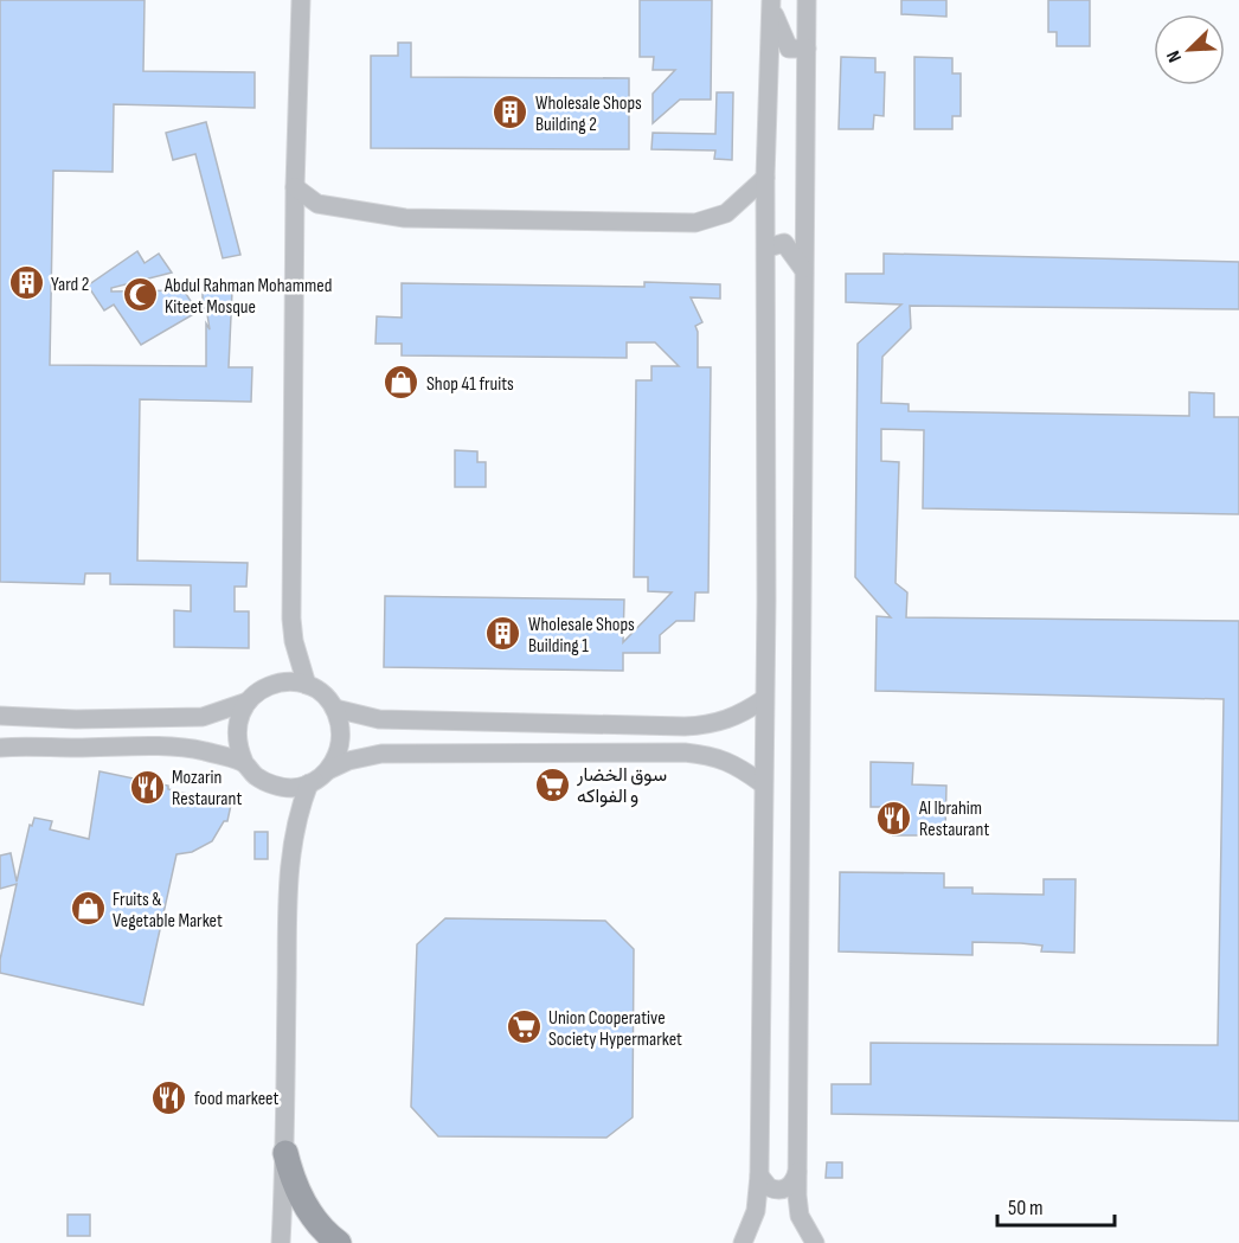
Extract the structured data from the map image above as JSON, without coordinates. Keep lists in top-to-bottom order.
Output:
{
  "places": {
    "building": ["Wholesale Shops Building 2", "Yard 2", "Wholesale Shops Building 1"],
    "mosque": ["Abdul Rahman Mohammed Kiteet Mosque"],
    "shop": ["Shop 41 fruits", "Fruits & Vegetable Market"],
    "supermarket": ["سوق الخضار و الفواكه", "Union Cooperative Society Hypermarket"],
    "restaurant": ["Mozarin Restaurant", "Al Ibrahim Restaurant", "food markeet"]
  },
  "scale_bar": "50 m",
  "north": "bottom left"
}
